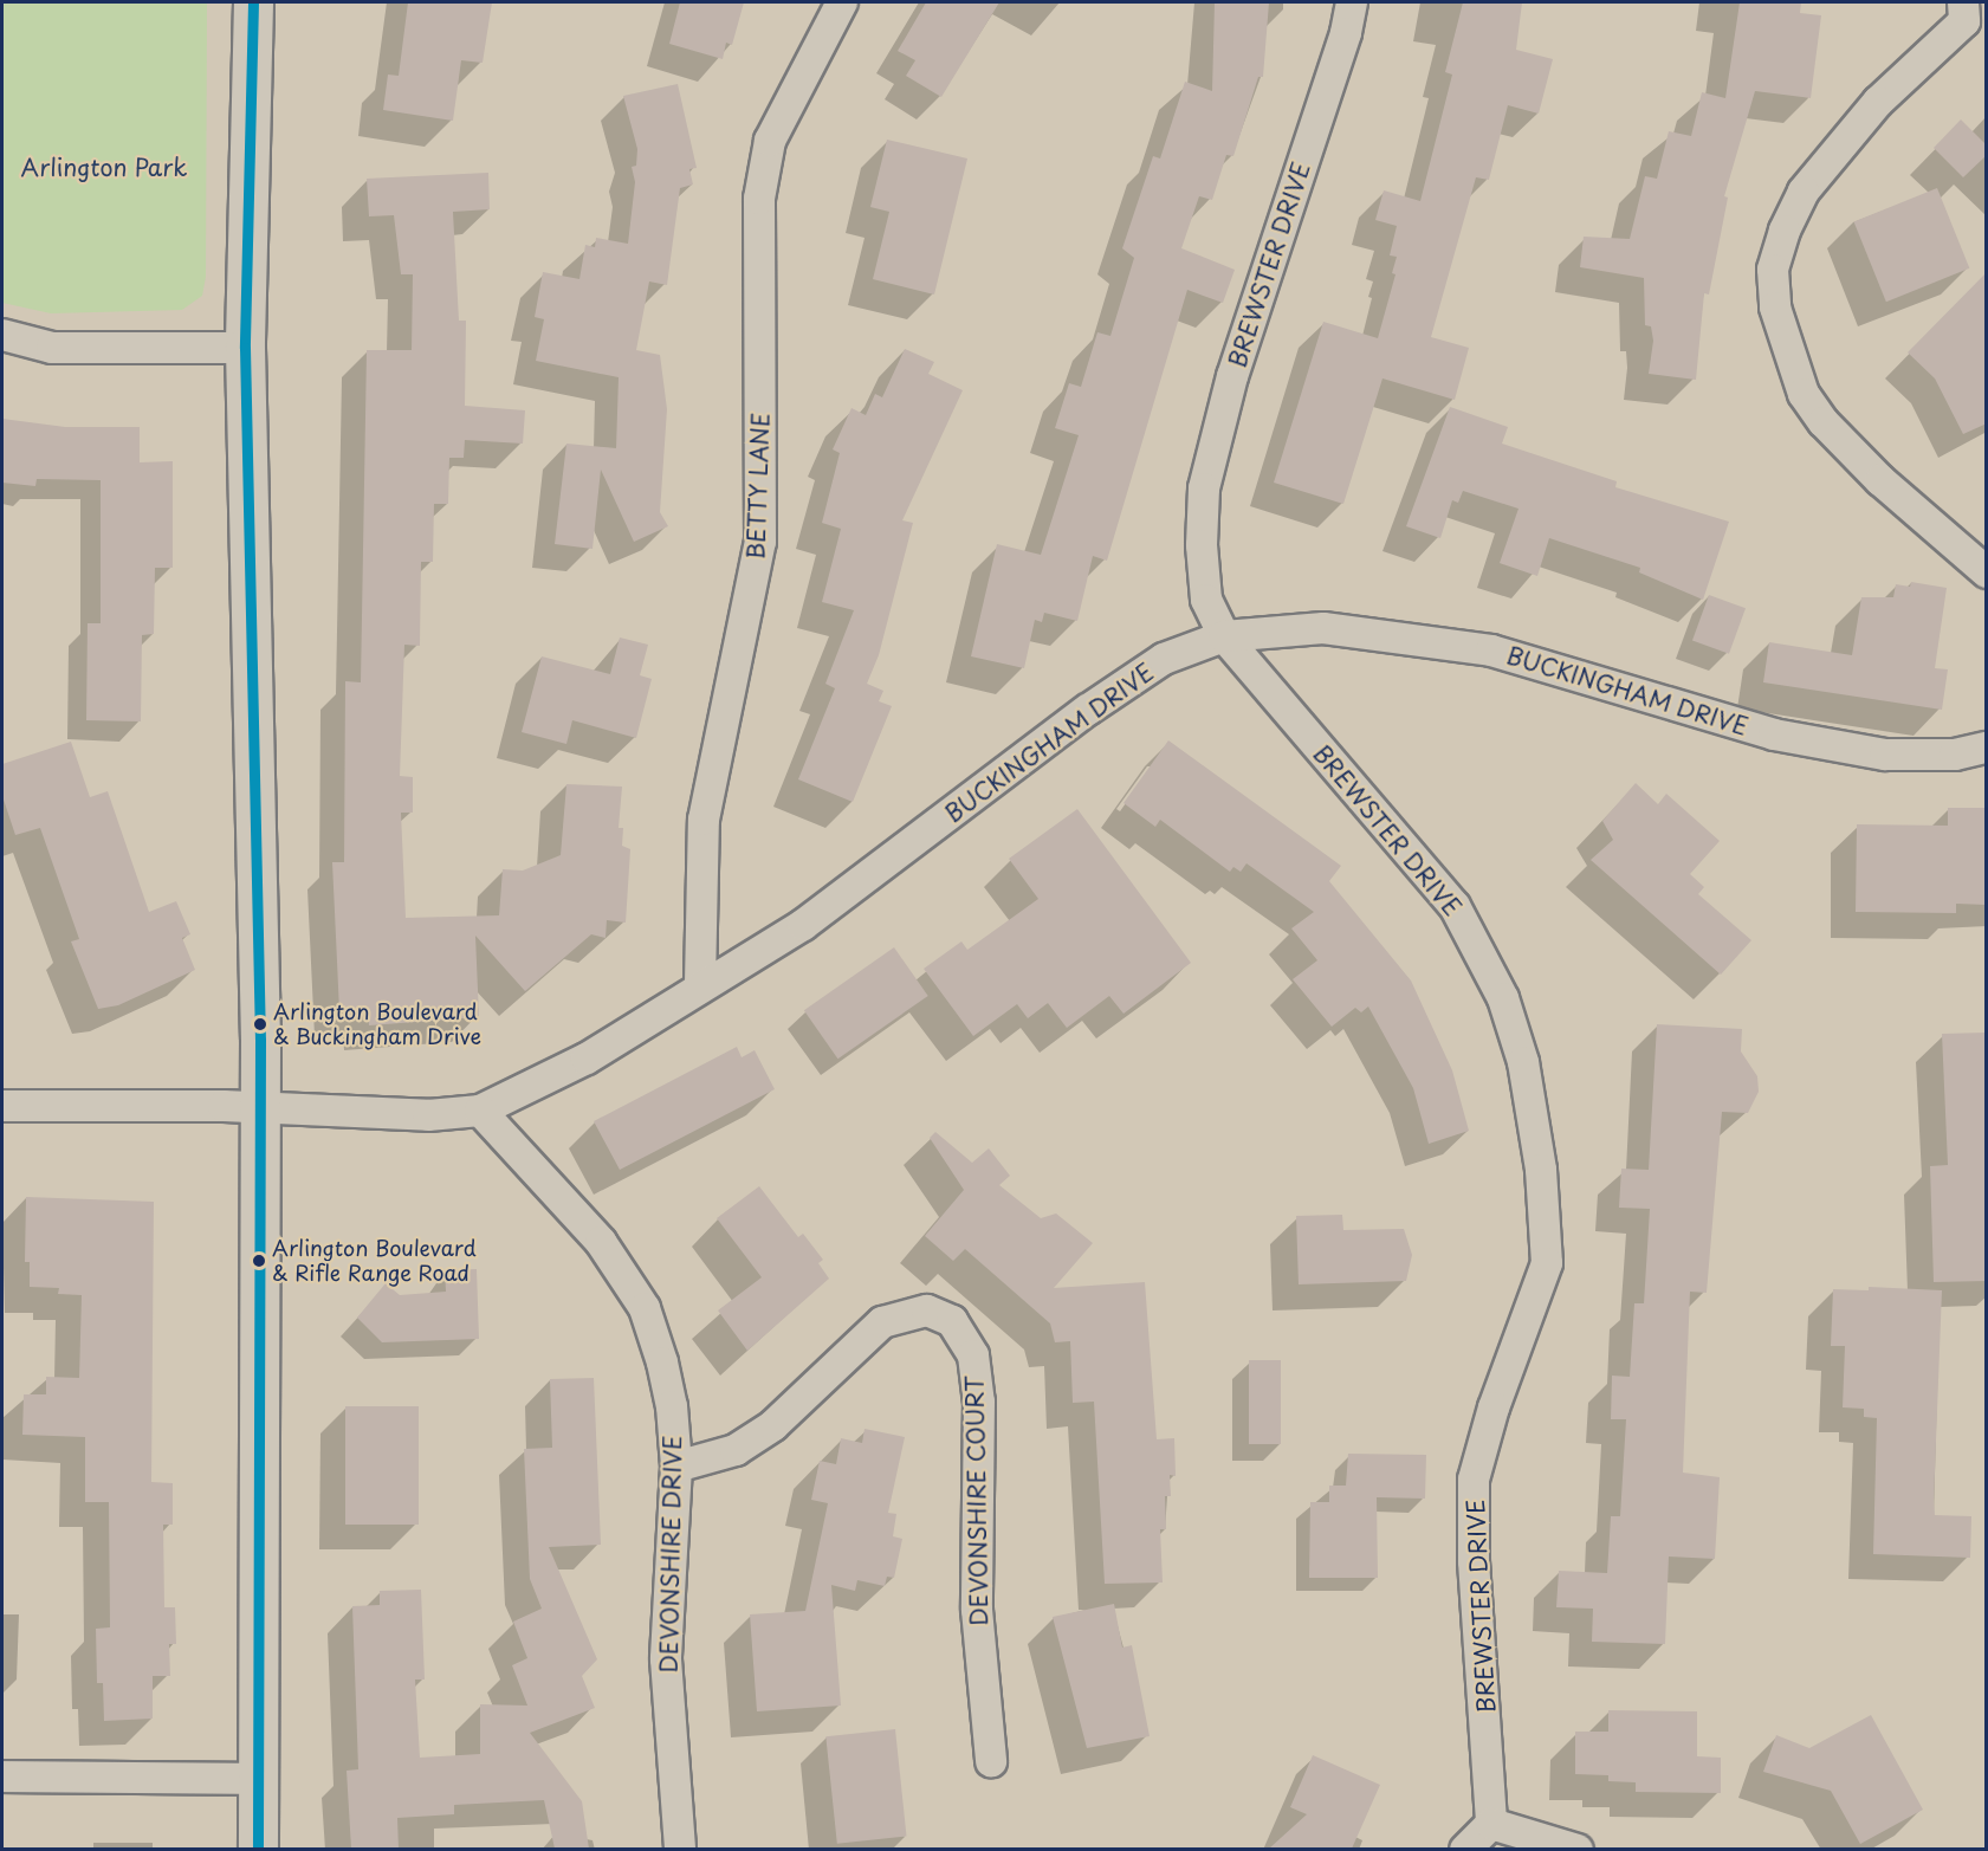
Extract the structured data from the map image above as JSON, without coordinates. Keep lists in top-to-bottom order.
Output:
{
  "streets": {
    "street": [
      "BREWSTER DRIVE",
      "BETTY LANE",
      "BUCKINGHAM DRIVE",
      "DEVONSHIRE COURT",
      "DEVONSHIRE DRIVE"
    ]
  },
  "crossings": [
    ["BREWSTER DRIVE", "BUCKINGHAM DRIVE"],
    ["BETTY LANE", "BUCKINGHAM DRIVE"],
    ["BUCKINGHAM DRIVE", "DEVONSHIRE DRIVE"],
    ["DEVONSHIRE COURT", "DEVONSHIRE DRIVE"]
  ],
  "parks": ["Arlington Park"],
  "places": ["Arlington Boulevard & Buckingham Drive", "Arlington Boulevard & Rifle Range Road"]
}
